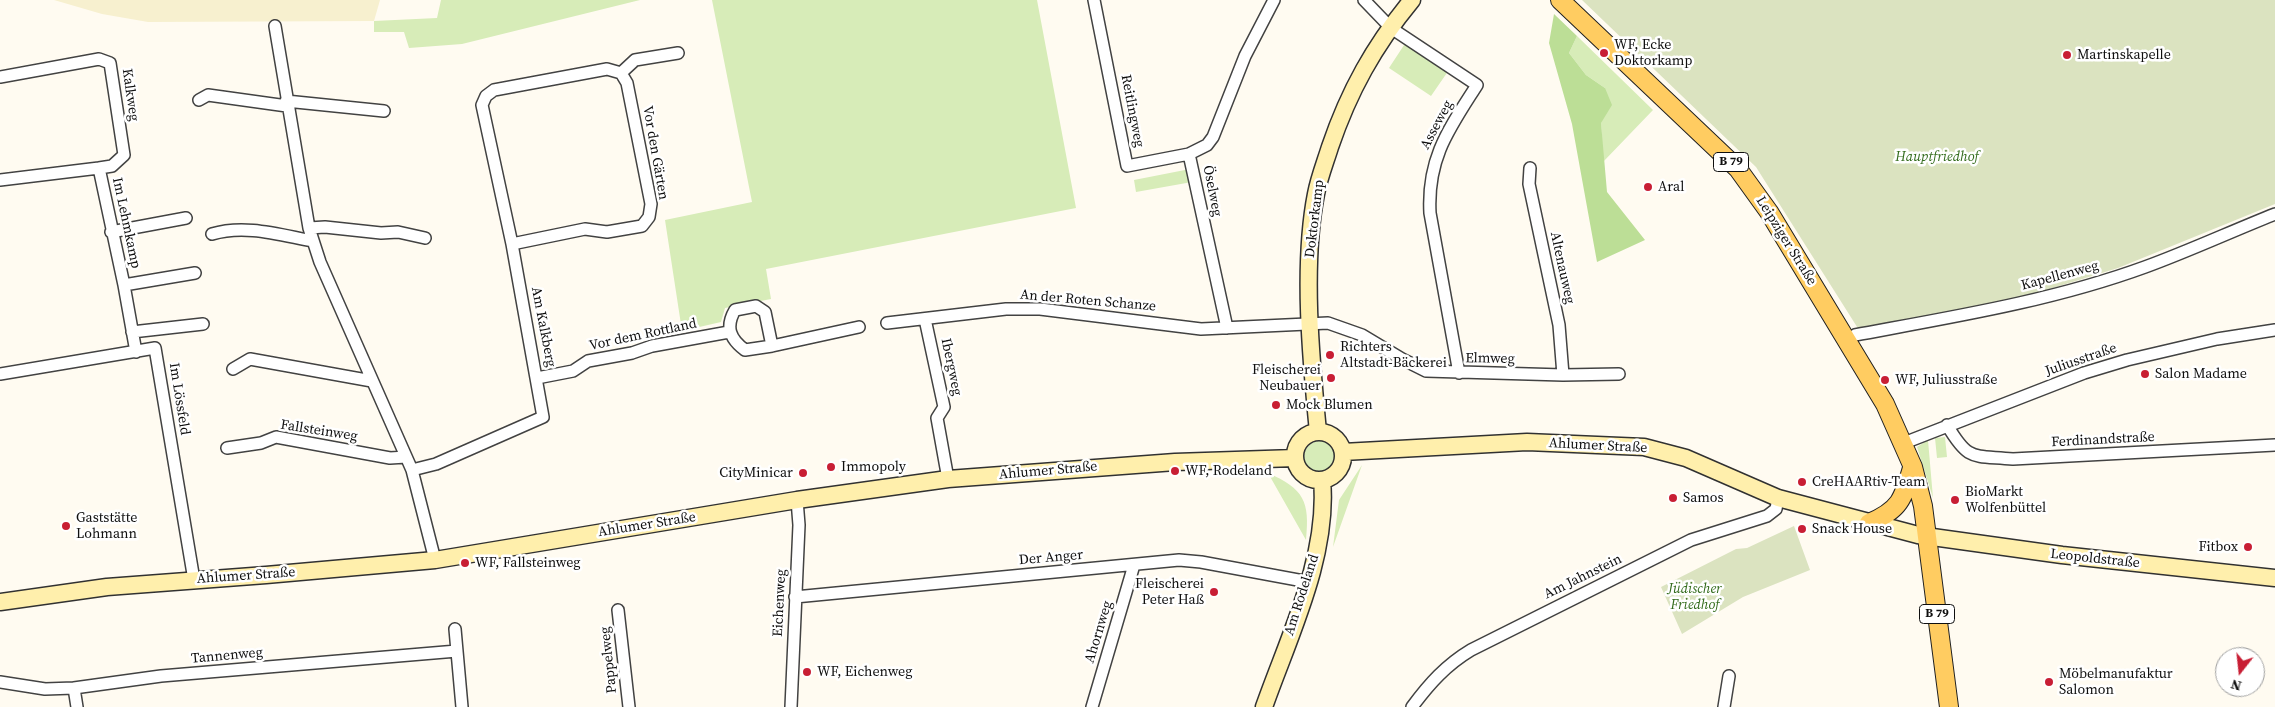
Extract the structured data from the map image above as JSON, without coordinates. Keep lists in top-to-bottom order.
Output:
{
  "streets": {
    "main road": [
      "B 79",
      "Doktorkamp",
      "Leipziger Straße",
      "Ahlumer Straße",
      "Leopoldstraße",
      "Am Rodeland"
    ],
    "street": [
      "Kalkweg",
      "Reitlingweg",
      "Asseweg",
      "Vor den Gärten",
      "Öselweg",
      "Im Lehmkamp",
      "Altenauweg",
      "Kapellenweg",
      "An der Roten Schanze",
      "Am Kalkberg",
      "Vor dem Rottland",
      "Elmweg",
      "Juliusstraße",
      "Ibergweg",
      "Im Lössfeld",
      "Fallsteinweg",
      "Ferdinandstraße",
      "Der Anger",
      "Am Jahnstein",
      "Eichenweg",
      "Ahornweg",
      "Tannenweg",
      "Pappelweg"
    ]
  },
  "crossings": [
    ["Kalkweg", "Im Lehmkamp"],
    ["Reitlingweg", "Öselweg"],
    ["Asseweg", "Doktorkamp"],
    ["Asseweg", "Elmweg"],
    ["Vor den Gärten", "Am Kalkberg"],
    ["B 79", "Leipziger Straße"],
    ["B 79", "Ahlumer Straße"],
    ["B 79", "Leopoldstraße"],
    ["Öselweg", "An der Roten Schanze"],
    ["Doktorkamp", "Elmweg"],
    ["Doktorkamp", "Ahlumer Straße"],
    ["Doktorkamp", "Am Rodeland"],
    ["Im Lehmkamp", "Im Lössfeld"],
    ["Leipziger Straße", "Kapellenweg"],
    ["Leipziger Straße", "Juliusstraße"],
    ["Leipziger Straße", "Ahlumer Straße"],
    ["Leipziger Straße", "Leopoldstraße"],
    ["Altenauweg", "Elmweg"],
    ["An der Roten Schanze", "Ibergweg"],
    ["Am Kalkberg", "Vor dem Rottland"],
    ["Juliusstraße", "Ferdinandstraße"],
    ["Ibergweg", "Ahlumer Straße"],
    ["Im Lössfeld", "Ahlumer Straße"],
    ["Ahlumer Straße", "Leopoldstraße"],
    ["Ahlumer Straße", "Am Jahnstein"],
    ["Ahlumer Straße", "Am Rodeland"],
    ["Ahlumer Straße", "Eichenweg"],
    ["Der Anger", "Am Rodeland"],
    ["Der Anger", "Eichenweg"],
    ["Der Anger", "Ahornweg"]
  ],
  "parks": ["Hauptfriedhof", "Jüdischer Friedhof"],
  "places": [
    "WF, Ecke Doktorkamp",
    "Martinskapelle",
    "Aral",
    "Richters Altstadt-Bäckerei",
    "Salon Madame",
    "Fleischerei Neubauer",
    "WF, Juliusstraße",
    "Mock Blumen",
    "Immopoly",
    "WF, Rodeland",
    "CityMinicar",
    "CreHAARtiv-Team",
    "Samos",
    "BioMarkt Wolfenbüttel",
    "Gaststätte Lohmann",
    "Snack House",
    "Fitbox",
    "WF, Fallsteinweg",
    "Fleischerei Peter Haß",
    "WF, Eichenweg",
    "Möbelmanufaktur Salomon"
  ],
  "north": "bottom"
}
